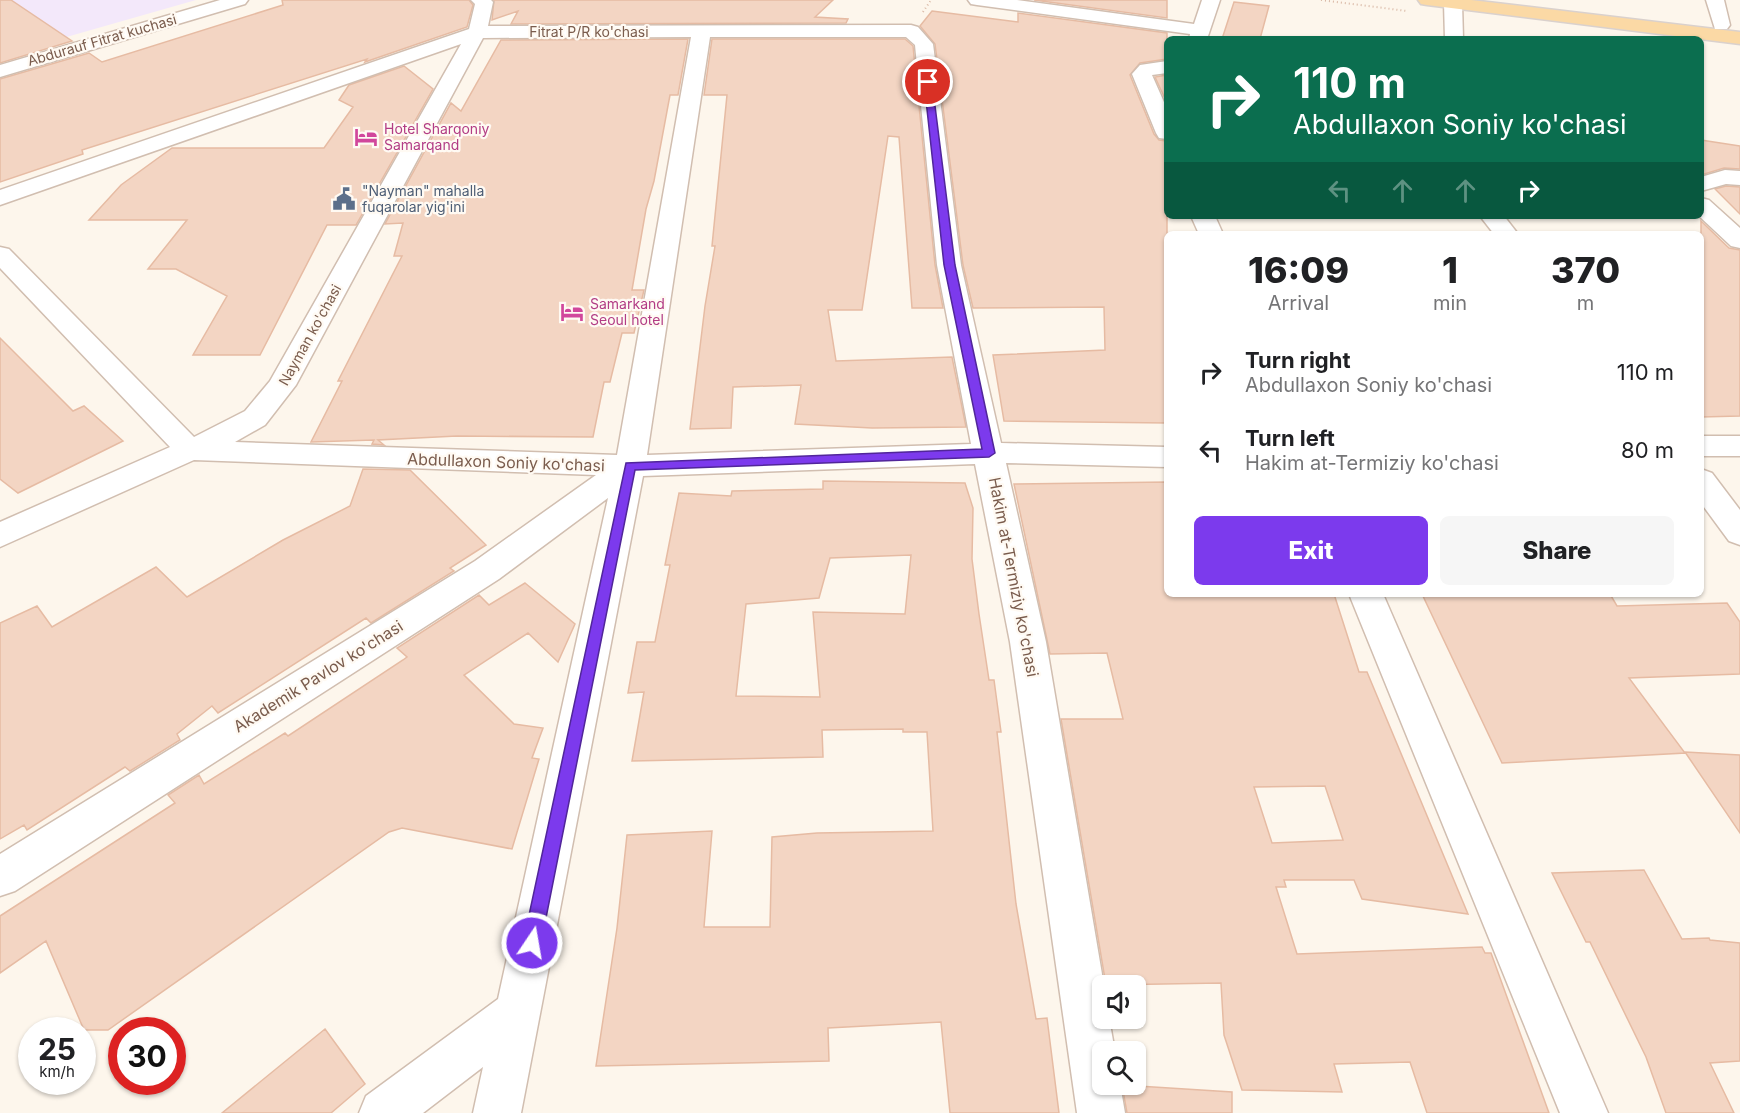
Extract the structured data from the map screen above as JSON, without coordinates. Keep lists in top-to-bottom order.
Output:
{
  "streets": {
    "street": [
      "Fitrat P/R ko'chasi",
      "Abdurauf Fitrat kuchasi",
      "Nayman ko'chasi",
      "Abdullaxon Soniy ko'chasi",
      "Hakim at-Termiziy ko'chasi",
      "Akademik Pavlov ko'chasi"
    ]
  },
  "crossings": [
    ["Fitrat P/R ko'chasi", "Nayman ko'chasi"],
    ["Fitrat P/R ko'chasi", "Hakim at-Termiziy ko'chasi"],
    ["Nayman ko'chasi", "Abdullaxon Soniy ko'chasi"],
    ["Abdullaxon Soniy ko'chasi", "Hakim at-Termiziy ko'chasi"],
    ["Abdullaxon Soniy ko'chasi", "Akademik Pavlov ko'chasi"]
  ],
  "places": {
    "hotel": ["Hotel Sharqoniy Samarqand", "Samarkand Seoul hotel"],
    "public building": ["\"Nayman\" mahalla fuqarolar yig'ini"]
  },
  "page": {
    "turn": ["110 m", "Abdullaxon Soniy ko'chasi"],
    "eta": [
      "16:09",
      "Arrival",
      "1",
      "min",
      "370",
      "m"
    ],
    "list": [
      {
        "name": "Turn right",
        "note": "Abdullaxon Soniy ko'chasi",
        "value": "110 m"
      },
      {
        "name": "Turn left",
        "note": "Hakim at-Termiziy ko'chasi",
        "value": "80 m"
      }
    ],
    "buttons": ["Exit", "Share"],
    "speed": "25 km/h",
    "limit": "30"
  }
}
